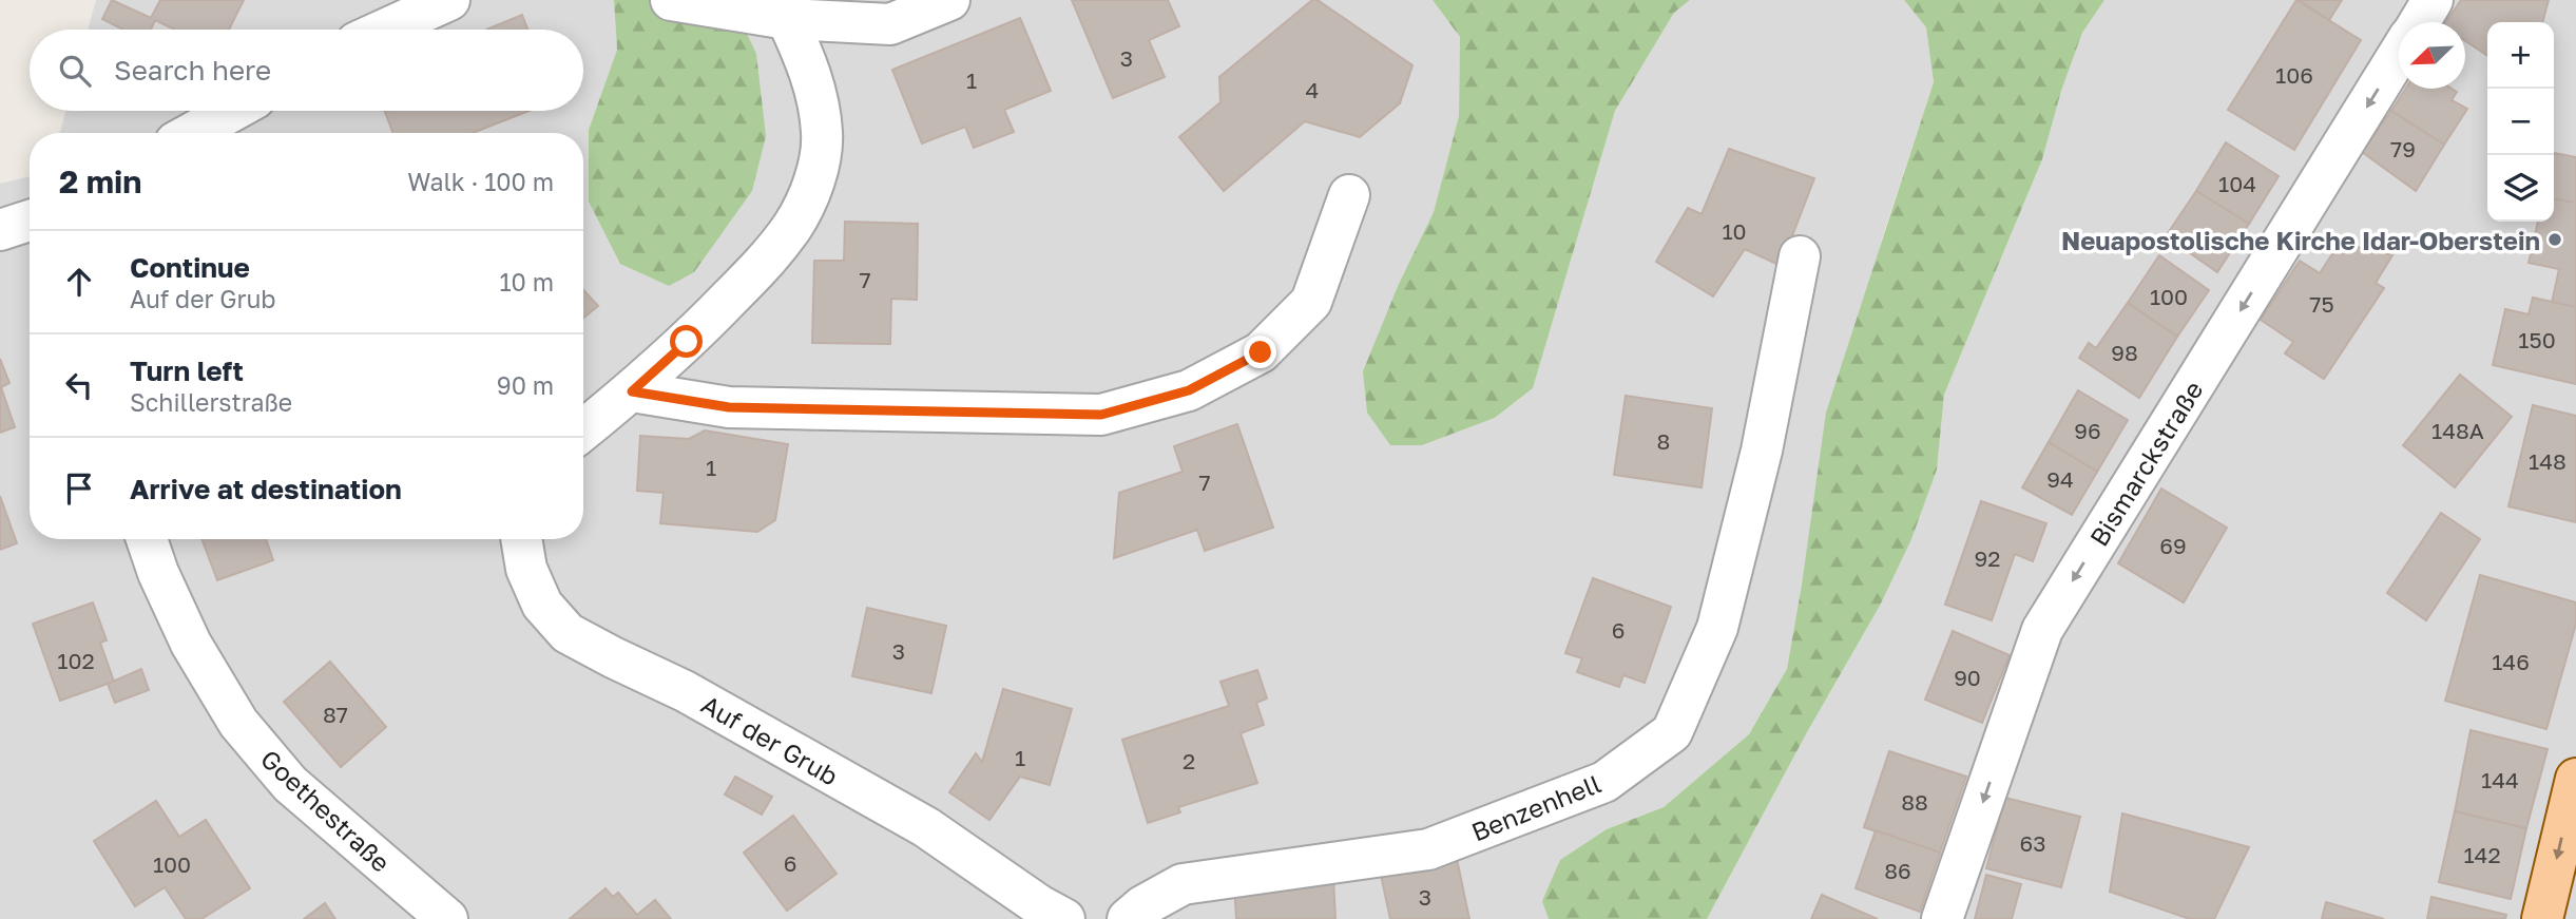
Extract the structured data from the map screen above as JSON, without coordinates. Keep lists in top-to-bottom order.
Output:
{
  "streets": {
    "street": [
      "Bismarckstraße",
      "Auf der Grub",
      "Benzenhell",
      "Goethestraße"
    ]
  },
  "one_way": ["Bismarckstraße"],
  "places": ["Neuapostolische Kirche Idar-Oberstein"],
  "house_numbers": [
    "3",
    "106",
    "1",
    "4",
    "79",
    "104",
    "10",
    "7",
    "100",
    "75",
    "150",
    "98",
    "96",
    "148A",
    "8",
    "148",
    "1",
    "94",
    "7",
    "69",
    "92",
    "6",
    "3",
    "102",
    "146",
    "90",
    "87",
    "1",
    "2",
    "144",
    "88",
    "63",
    "142",
    "6",
    "100",
    "86",
    "3"
  ],
  "north": "bottom left",
  "page": {
    "map_buttons": ["+", "−"],
    "search": "Search here",
    "heading": ["2 min", "Walk · 100 m"],
    "list": [
      ["Continue", "Auf der Grub", "10 m"],
      ["Turn left", "Schillerstraße", "90 m"],
      "Arrive at destination"
    ]
  }
}
